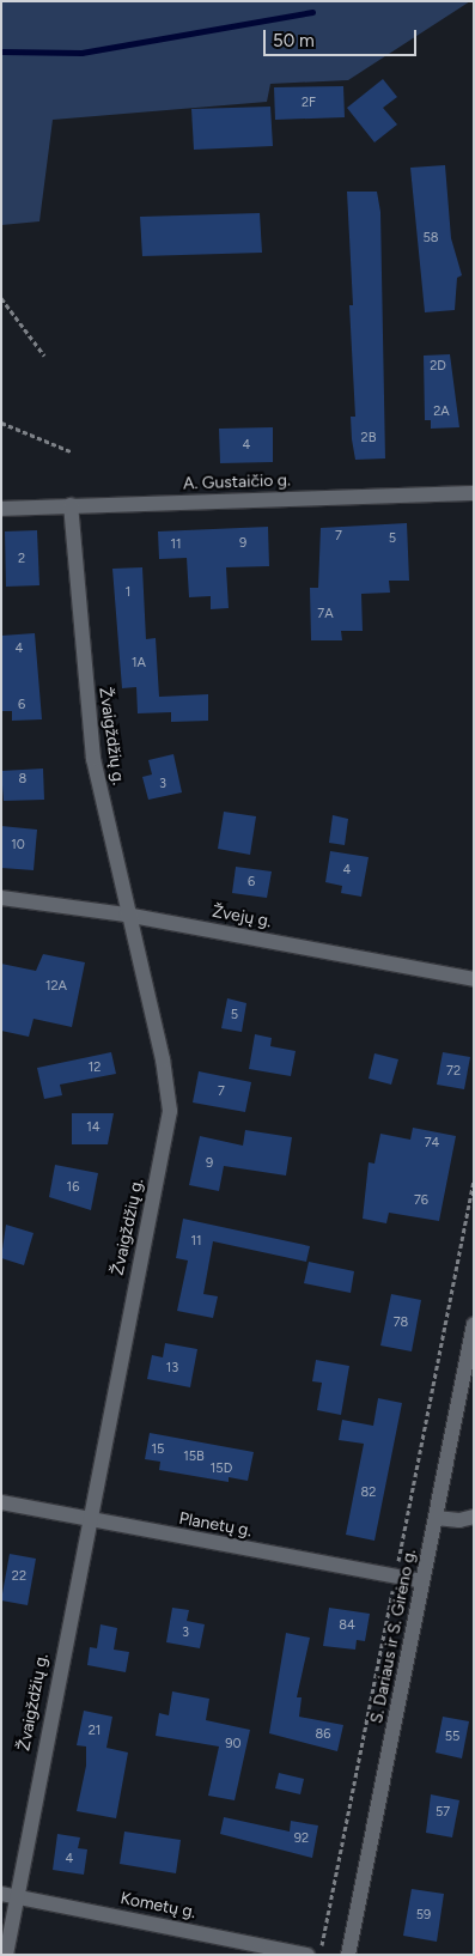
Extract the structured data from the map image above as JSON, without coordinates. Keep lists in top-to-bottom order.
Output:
{
  "streets": {
    "street": [
      "A. Gustaičio g.",
      "Žvaigždžių g.",
      "Žvejų g.",
      "Planetų g.",
      "S. Dariaus ir S. Girėno g.",
      "Kometų g."
    ]
  },
  "crossings": [
    ["A. Gustaičio g.", "Žvaigždžių g."],
    ["Žvaigždžių g.", "Žvejų g."],
    ["Žvaigždžių g.", "Planetų g."],
    ["Žvaigždžių g.", "Kometų g."],
    ["Planetų g.", "S. Dariaus ir S. Girėno g."]
  ],
  "house_numbers": [
    "2F",
    "58",
    "2D",
    "2A",
    "2B",
    "4",
    "7",
    "5",
    "9",
    "11",
    "2",
    "1",
    "7A",
    "4",
    "1A",
    "6",
    "8",
    "3",
    "10",
    "4",
    "6",
    "12A",
    "5",
    "12",
    "72",
    "7",
    "14",
    "74",
    "9",
    "16",
    "76",
    "11",
    "78",
    "13",
    "15",
    "15B",
    "15D",
    "82",
    "22",
    "84",
    "3",
    "21",
    "86",
    "55",
    "90",
    "57",
    "92",
    "4",
    "59"
  ],
  "scale_bar": "50 m"
}
